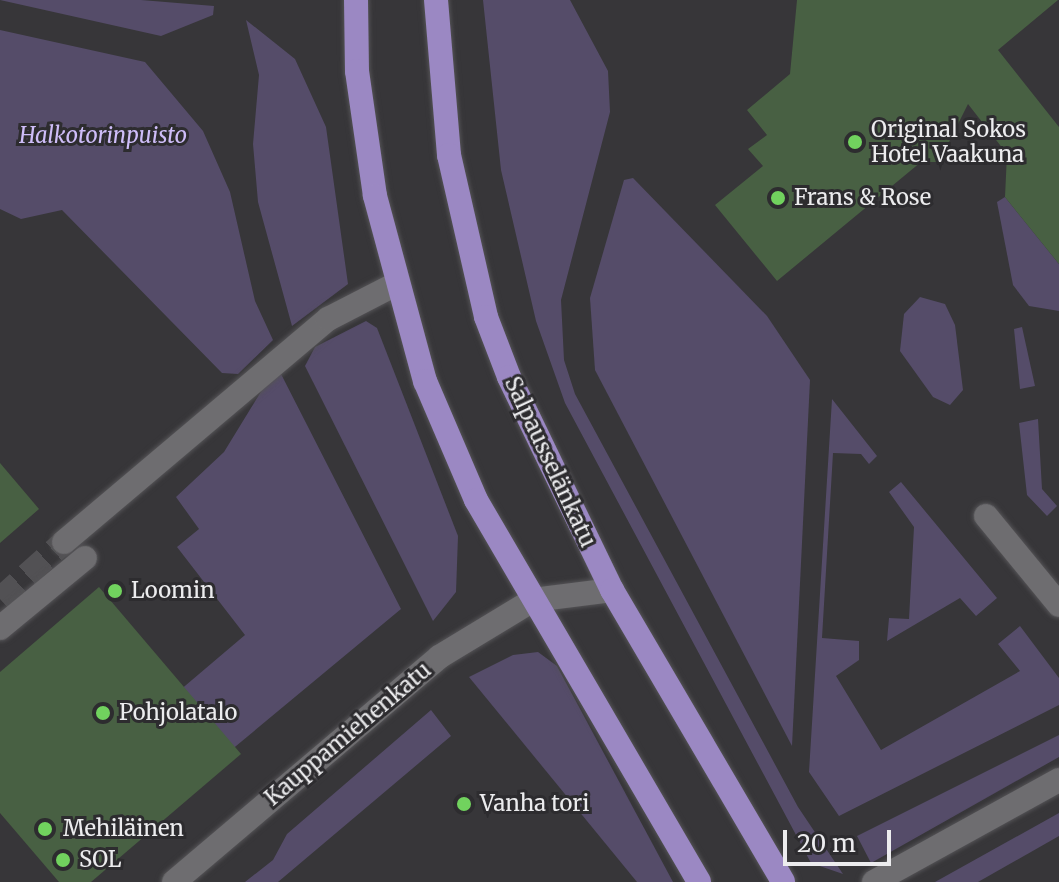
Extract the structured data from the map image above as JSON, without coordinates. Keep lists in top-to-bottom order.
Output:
{
  "streets": {
    "main road": ["Salpausselänkatu"],
    "street": ["Kauppamiehenkatu"]
  },
  "parks": ["Halkotorinpuisto"],
  "places": [
    "Original Sokos Hotel Vaakuna",
    "Frans & Rose",
    "Loomin",
    "Pohjolatalo",
    "Vanha tori",
    "Mehiläinen",
    "SOL"
  ],
  "scale_bar": "20 m"
}
